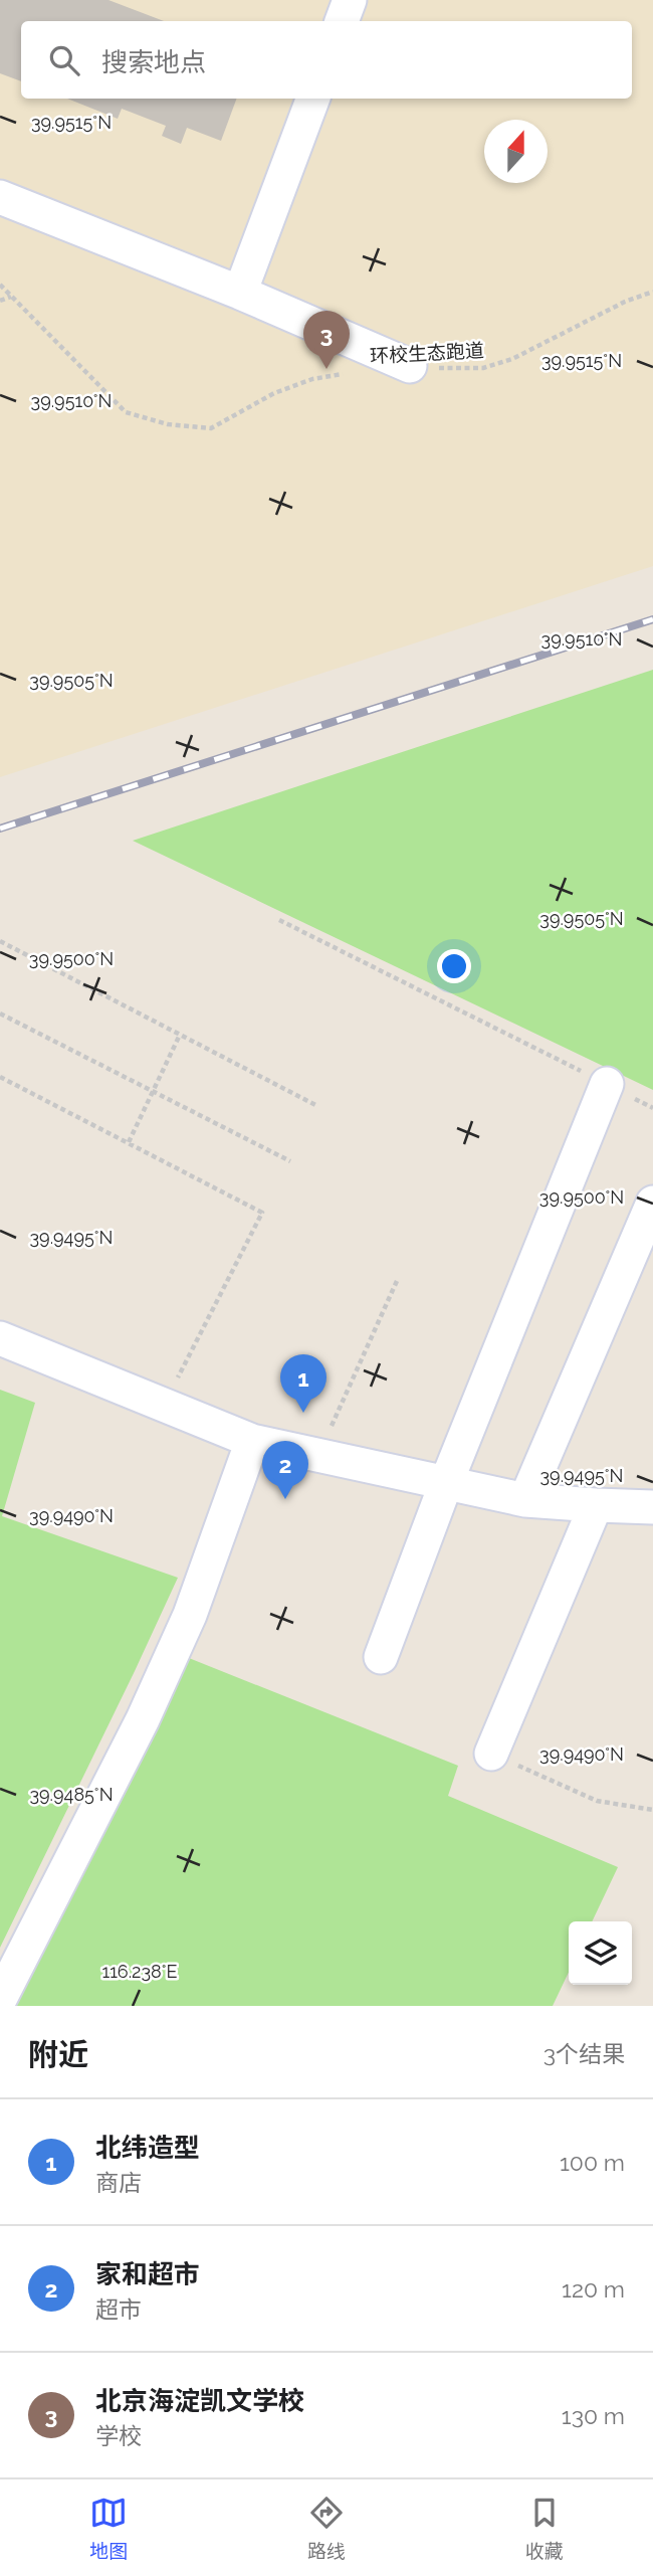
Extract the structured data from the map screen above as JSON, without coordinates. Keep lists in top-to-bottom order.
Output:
{
  "streets": {
    "path": ["环校生态跑道"]
  },
  "north": "top",
  "page": {
    "search": "搜索地点",
    "pins": ["3", "1", "2"],
    "heading": ["附近", "3个结果"],
    "list": [
      {
        "mark": "1",
        "name": "北纬造型",
        "note": "商店",
        "value": "100 m"
      },
      {
        "mark": "2",
        "name": "家和超市",
        "note": "超市",
        "value": "120 m"
      },
      {
        "mark": "3",
        "name": "北京海淀凯文学校",
        "note": "学校",
        "value": "130 m"
      }
    ],
    "nav": ["地图", "路线", "收藏"]
  },
  "coordinates": [
    "39.9515°N",
    "39.9510°N",
    "39.9505°N",
    "39.9500°N",
    "39.9495°N",
    "39.9490°N",
    "39.9485°N",
    "116.238°E"
  ]
}
